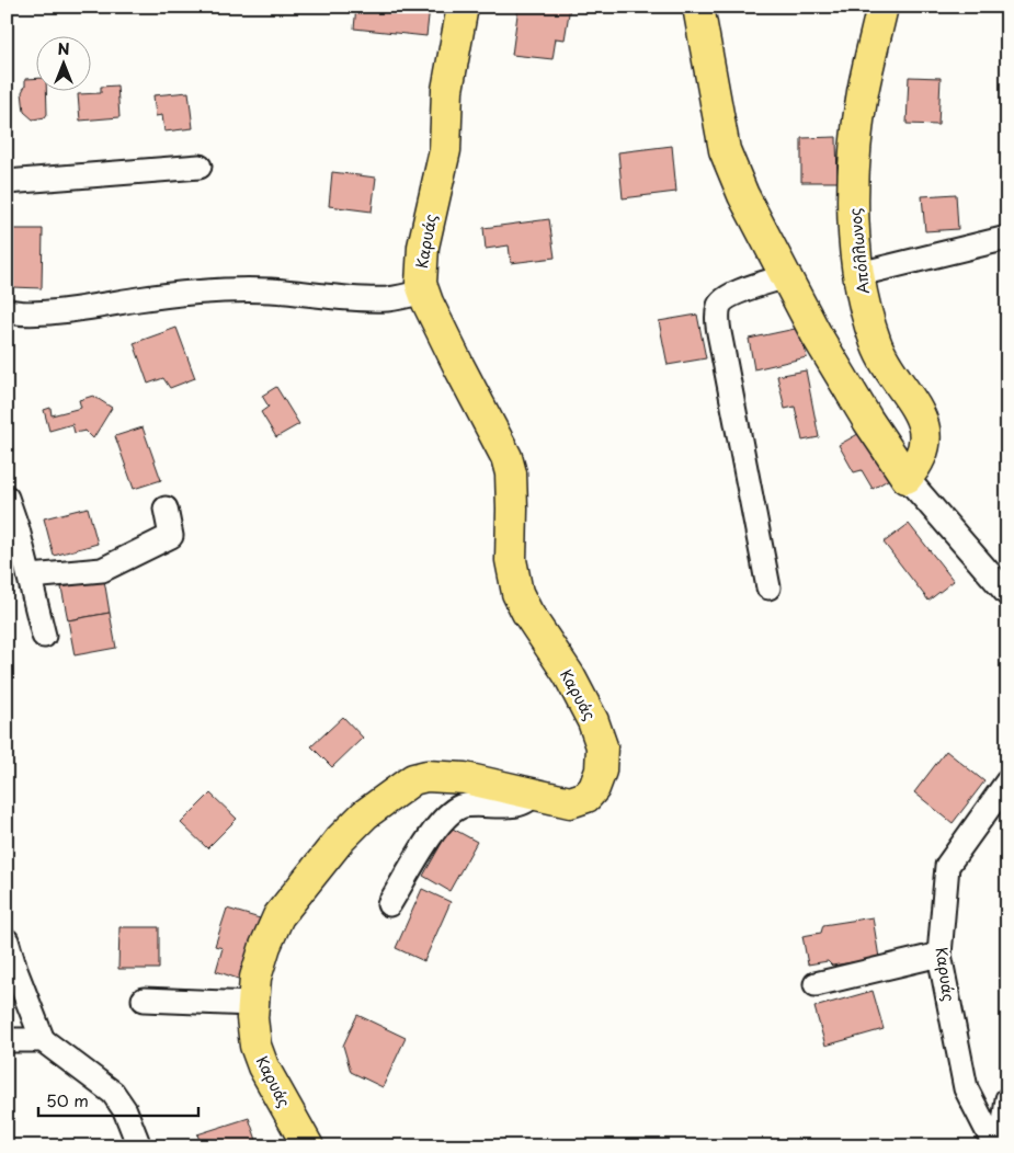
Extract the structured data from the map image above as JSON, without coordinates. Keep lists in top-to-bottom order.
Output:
{
  "streets": {
    "main road": ["Καρυάς", "Απόλλωνος"]
  },
  "scale_bar": "50 m",
  "north": "top"
}
